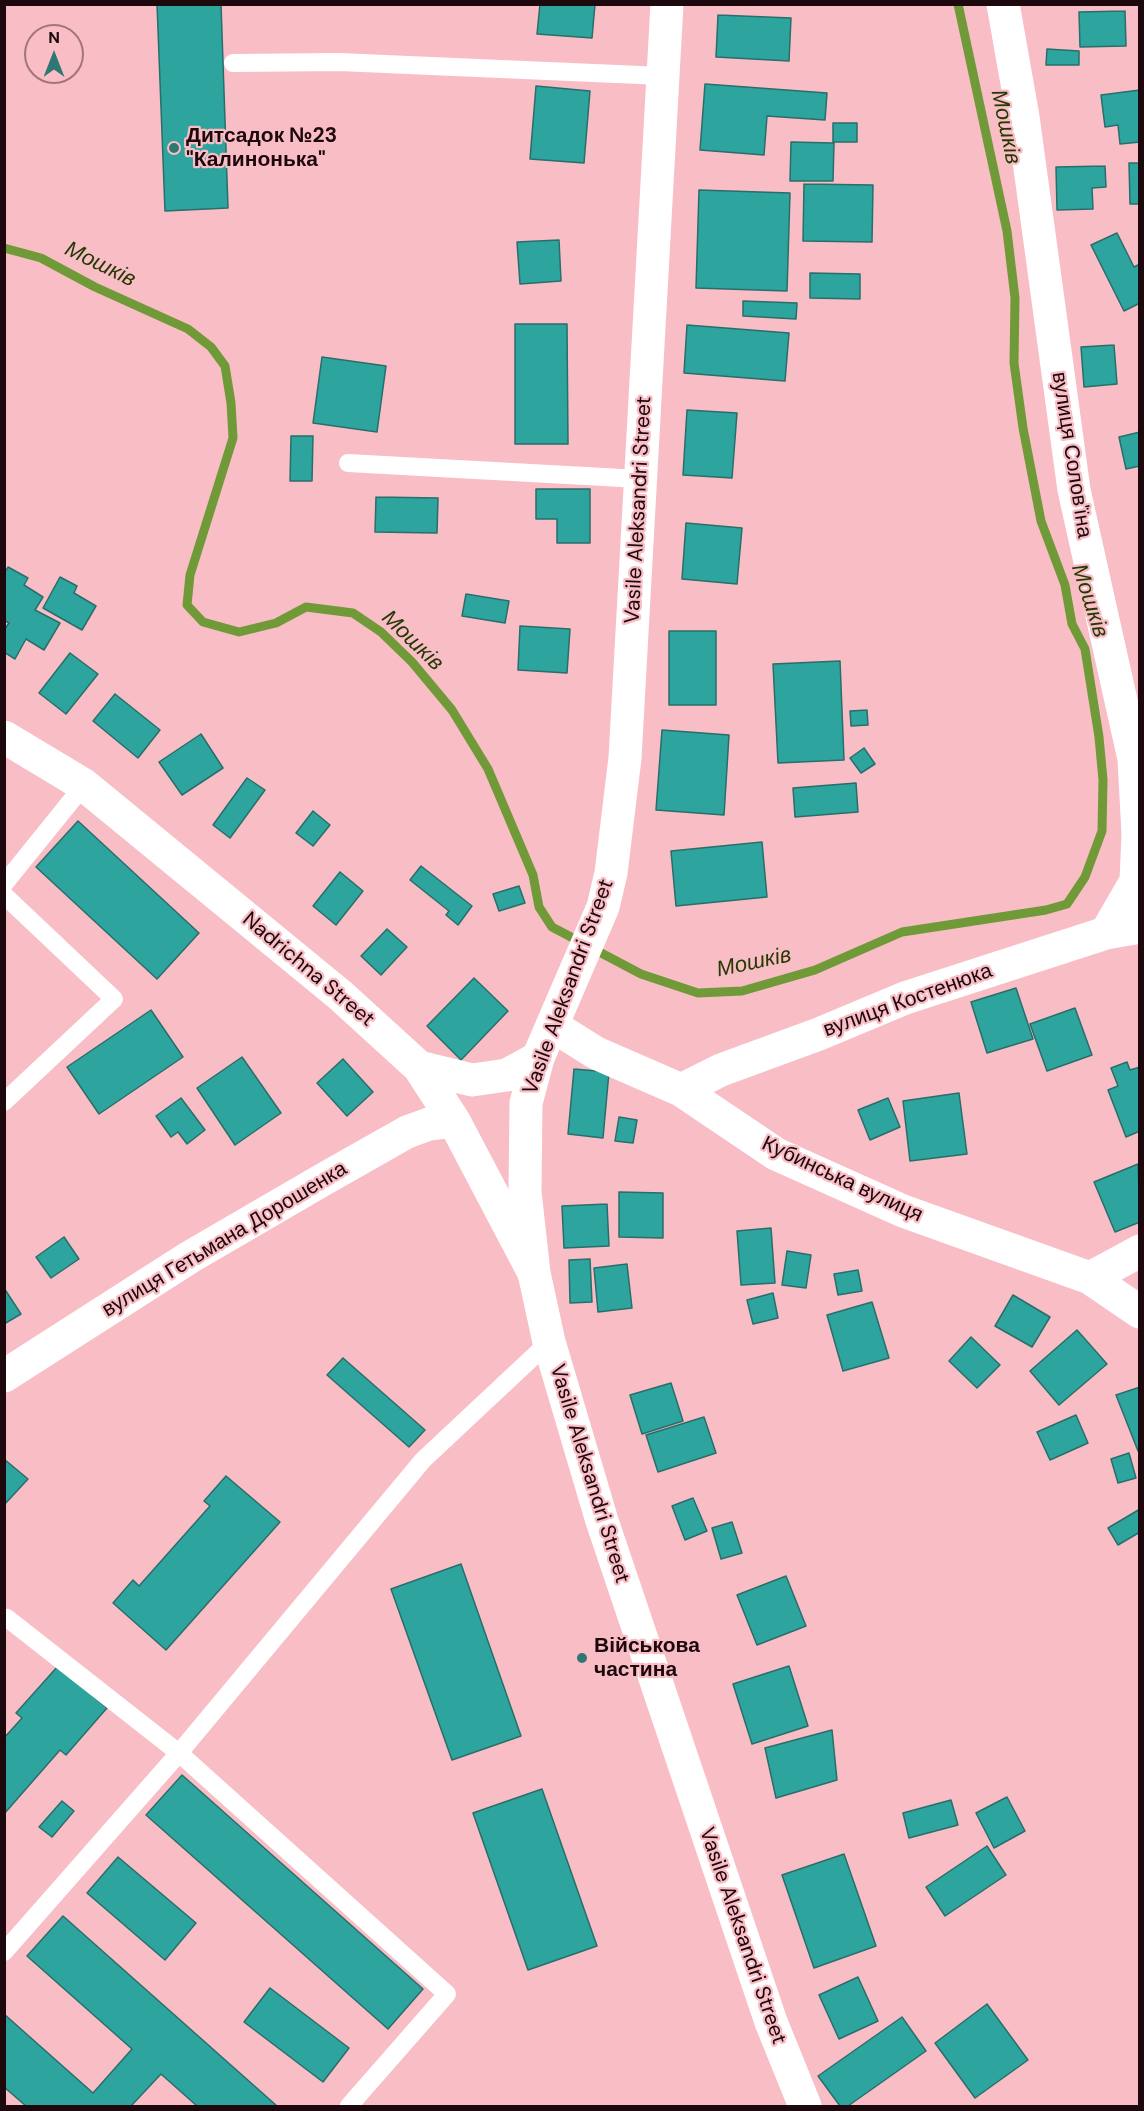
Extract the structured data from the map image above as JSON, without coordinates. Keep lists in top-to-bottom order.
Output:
{
  "streets": {
    "street": [
      "вулиця Солов'їна",
      "Vasile Aleksandri Street",
      "Nadrichna Street",
      "вулиця Костенюка",
      "Кубинська вулиця",
      "вулиця Гетьмана Дорошенка"
    ]
  },
  "crossings": [
    ["вулиця Солов'їна", "вулиця Костенюка"],
    ["Vasile Aleksandri Street", "Nadrichna Street"],
    ["Vasile Aleksandri Street", "Кубинська вулиця"],
    ["Nadrichna Street", "вулиця Гетьмана Дорошенка"],
    ["вулиця Костенюка", "Кубинська вулиця"]
  ],
  "water": ["Мошків"],
  "places": ["Дитсадок №23 \"Калинонька\"", "Військова частина"],
  "north": "top"
}
